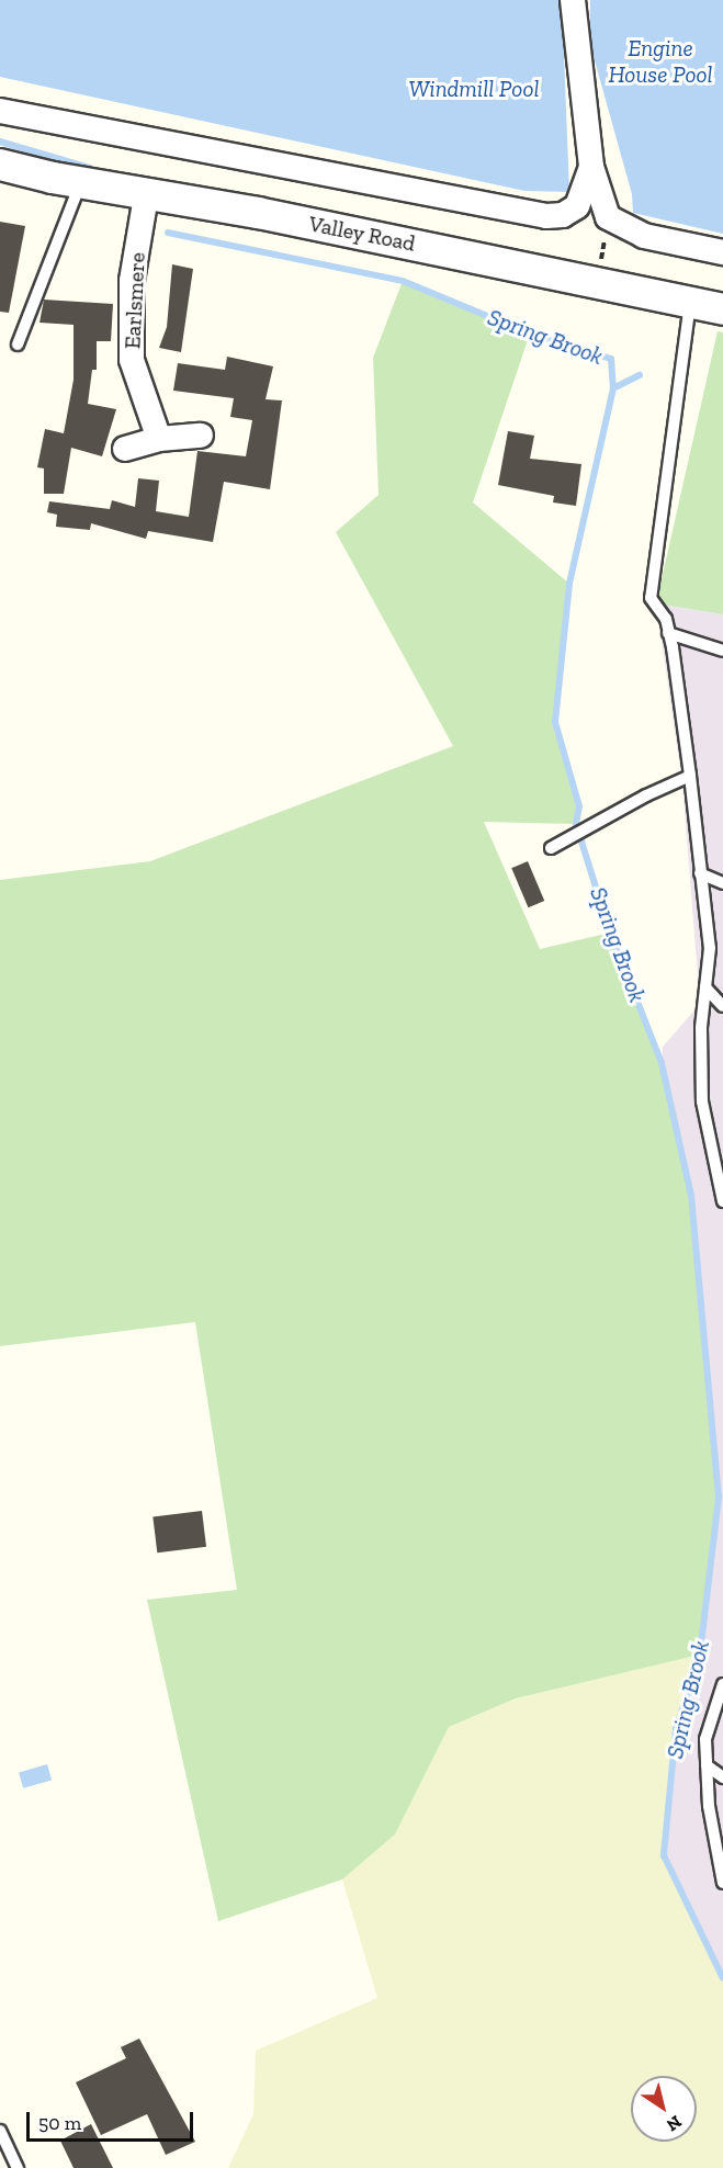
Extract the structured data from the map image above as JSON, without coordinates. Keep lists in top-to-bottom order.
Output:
{
  "streets": {
    "street": ["Valley Road", "Earlsmere"]
  },
  "crossings": [
    ["Valley Road", "Earlsmere"]
  ],
  "water": ["Engine House Pool", "Windmill Pool", "Spring Brook"],
  "scale_bar": "50 m",
  "north": "bottom right"
}
